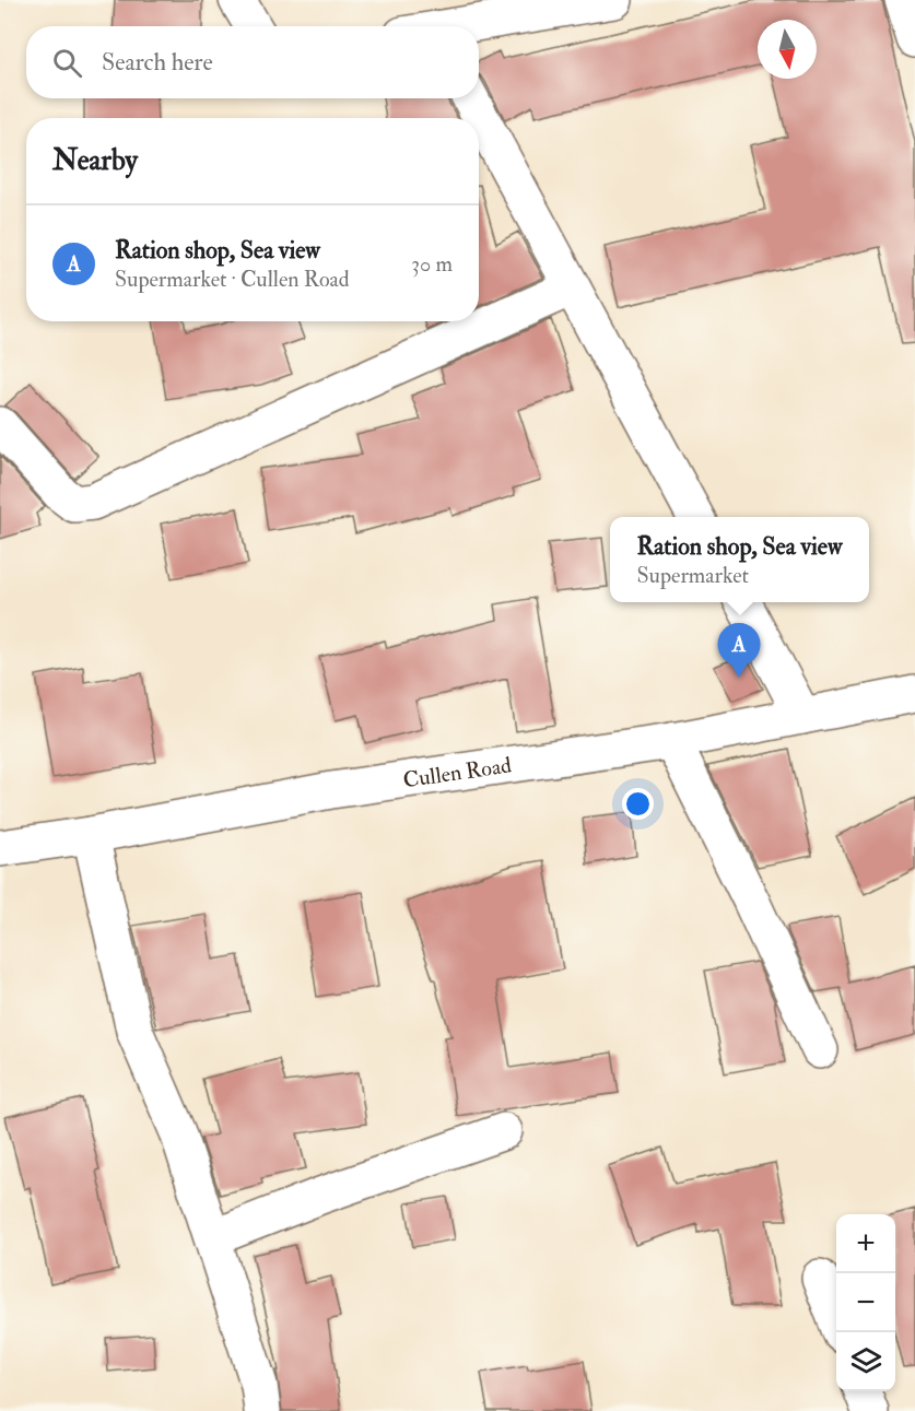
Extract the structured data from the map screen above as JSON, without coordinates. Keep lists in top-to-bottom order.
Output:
{
  "streets": {
    "street": ["Cullen Road"]
  },
  "north": "bottom",
  "page": {
    "search": "Search here",
    "heading": "Nearby",
    "list": [
      {
        "mark": "A",
        "name": "Ration shop, Sea view",
        "note": "Supermarket · Cullen Road",
        "value": "30 m"
      }
    ],
    "popup": ["Ration shop, Sea view", "Supermarket"],
    "pins": "A",
    "map_buttons": ["+", "−"]
  }
}
